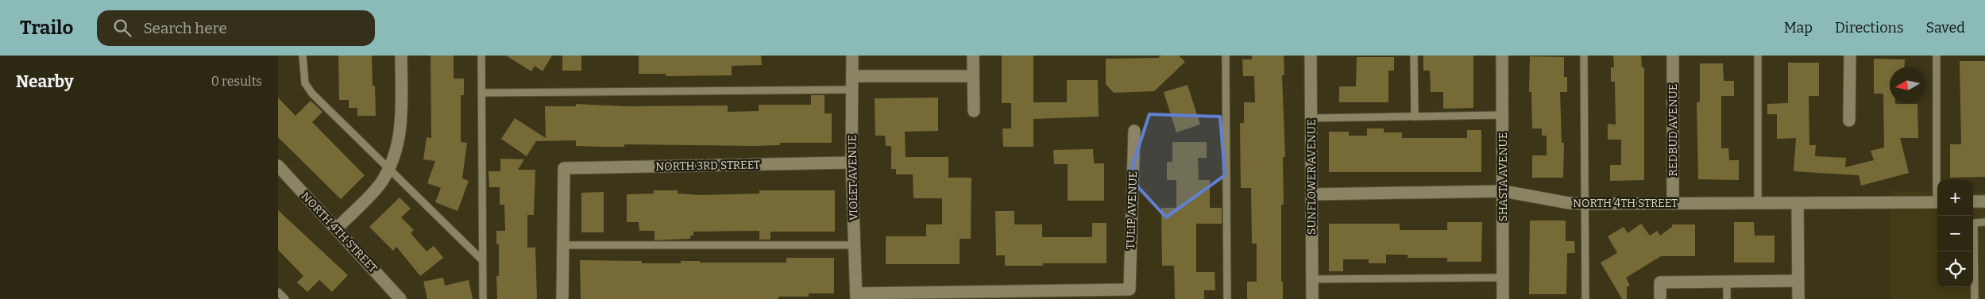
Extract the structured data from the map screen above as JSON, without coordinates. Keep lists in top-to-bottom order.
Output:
{
  "streets": {
    "street": [
      "REDBUD AVENUE",
      "NORTH 3RD STREET",
      "SUNFLOWER AVENUE",
      "SHASTA AVENUE",
      "VIOLET AVENUE",
      "NORTH 4TH STREET",
      "TULIP AVENUE"
    ]
  },
  "crossings": [
    ["REDBUD AVENUE", "NORTH 4TH STREET"],
    ["NORTH 3RD STREET", "VIOLET AVENUE"],
    ["SUNFLOWER AVENUE", "NORTH 4TH STREET"],
    ["SHASTA AVENUE", "NORTH 4TH STREET"],
    ["VIOLET AVENUE", "TULIP AVENUE"]
  ],
  "north": "left",
  "page": {
    "header": "Trailo",
    "search": "Search here",
    "nav": ["Map", "Directions", "Saved"],
    "heading": ["Nearby", "0 results"],
    "map_buttons": ["+", "−"]
  }
}
